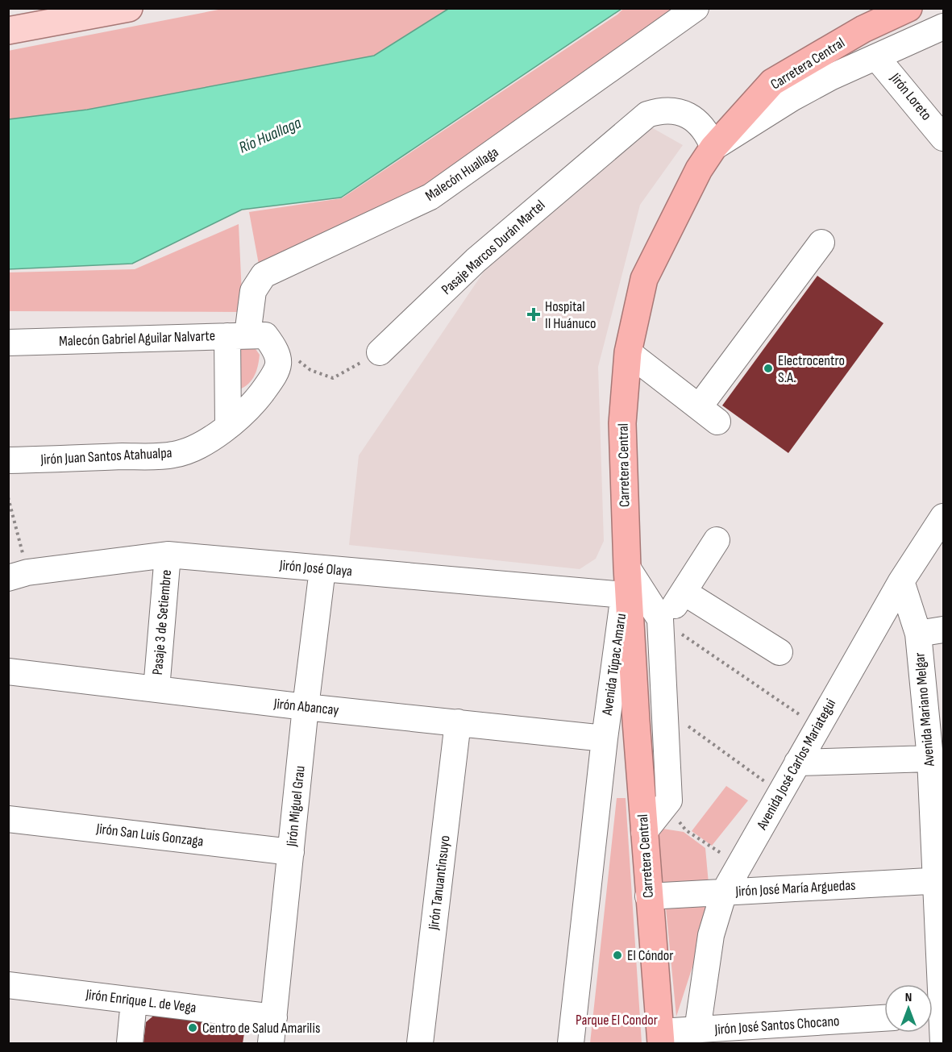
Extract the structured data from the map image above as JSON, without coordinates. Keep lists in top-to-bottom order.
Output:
{
  "streets": {
    "highway": ["Carretera Central"],
    "street": [
      "Jirón Loreto",
      "Malecón Huallaga",
      "Pasaje Marcos Durán Martel",
      "Malecón Gabriel Aguilar Nalvarte",
      "Jirón Juan Santos Atahualpa",
      "Jirón José Olaya",
      "Pasaje 3 de Setiembre",
      "Avenida Túpac Amaru",
      "Jirón Abancay",
      "Avenida Mariano Melgar",
      "Avenida José Carlos Mariategui",
      "Jirón Miguel Grau",
      "Jirón San Luis Gonzaga",
      "Jirón Tanuantinsuyo",
      "Jirón José María Arguedas",
      "Jirón Enrique L. de Vega",
      "Jirón José Santos Chocano"
    ]
  },
  "crossings": [
    ["Carretera Central", "Pasaje Marcos Durán Martel"],
    ["Carretera Central", "Avenida Túpac Amaru"],
    ["Carretera Central", "Jirón José María Arguedas"],
    ["Carretera Central", "Jirón José Santos Chocano"],
    ["Malecón Huallaga", "Malecón Gabriel Aguilar Nalvarte"],
    ["Malecón Huallaga", "Jirón Juan Santos Atahualpa"],
    ["Malecón Gabriel Aguilar Nalvarte", "Jirón Juan Santos Atahualpa"],
    ["Jirón José Olaya", "Pasaje 3 de Setiembre"],
    ["Jirón José Olaya", "Avenida Túpac Amaru"],
    ["Jirón José Olaya", "Jirón Miguel Grau"],
    ["Pasaje 3 de Setiembre", "Jirón Abancay"],
    ["Avenida Túpac Amaru", "Jirón Abancay"],
    ["Jirón Abancay", "Jirón Miguel Grau"],
    ["Jirón Abancay", "Jirón Tanuantinsuyo"],
    ["Avenida Mariano Melgar", "Avenida José Carlos Mariategui"],
    ["Avenida Mariano Melgar", "Jirón José María Arguedas"],
    ["Avenida José Carlos Mariategui", "Jirón José María Arguedas"],
    ["Avenida José Carlos Mariategui", "Jirón José Santos Chocano"],
    ["Jirón Miguel Grau", "Jirón San Luis Gonzaga"],
    ["Jirón Miguel Grau", "Jirón Enrique L. de Vega"]
  ],
  "water": ["Río Huallaga"],
  "parks": ["Parque El Condor"],
  "places": {
    "health": ["Hospital II Huánuco"],
    "other": ["Electrocentro S.A.", "El Cóndor", "Centro de Salud Amarilis"]
  },
  "north": "top"
}
